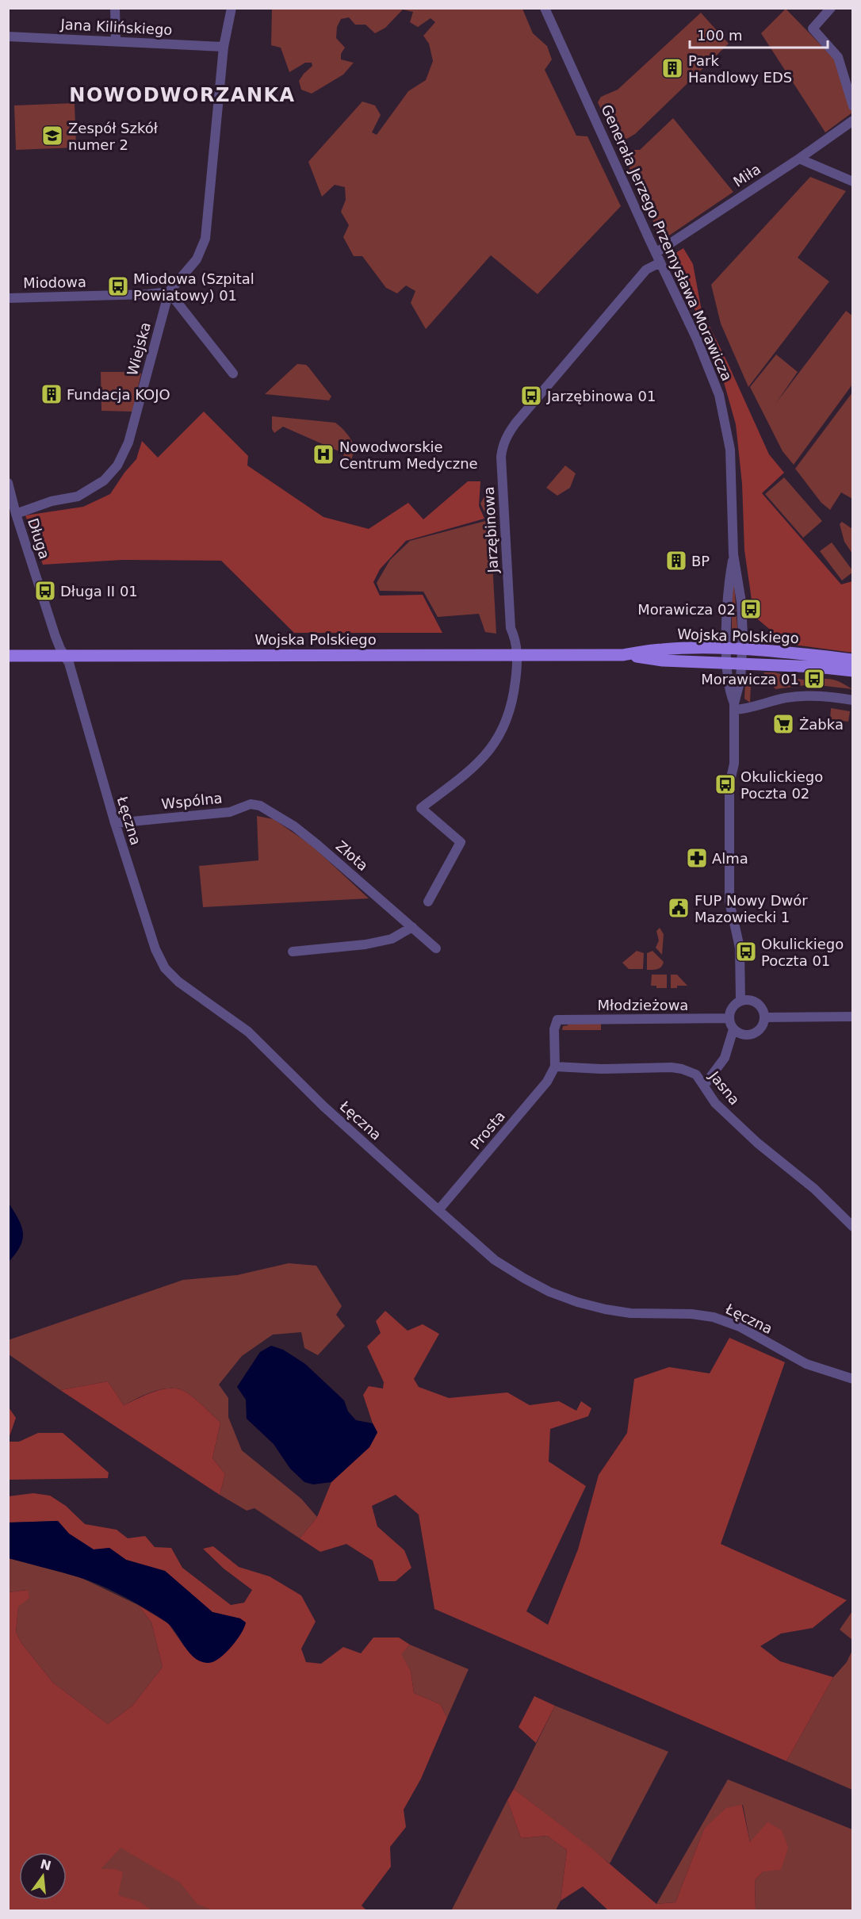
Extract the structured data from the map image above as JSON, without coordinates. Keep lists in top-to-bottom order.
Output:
{
  "streets": {
    "main road": ["Wojska Polskiego"],
    "street": [
      "Jana Kilińskiego",
      "Miła",
      "Generała Jerzego Przemysława Morawicza",
      "Miodowa",
      "Wiejska",
      "Jarzębinowa",
      "Długa",
      "Wspólna",
      "Łęczna",
      "Złota",
      "Młodzieżowa",
      "Jasna",
      "Prosta"
    ]
  },
  "crossings": [
    ["Miła", "Generała Jerzego Przemysława Morawicza"],
    ["Generała Jerzego Przemysława Morawicza", "Jarzębinowa"],
    ["Generała Jerzego Przemysława Morawicza", "Wojska Polskiego"],
    ["Miodowa", "Wiejska"],
    ["Wiejska", "Długa"],
    ["Jarzębinowa", "Wojska Polskiego"],
    ["Długa", "Wojska Polskiego"],
    ["Długa", "Łęczna"],
    ["Wojska Polskiego", "Łęczna"],
    ["Wspólna", "Łęczna"],
    ["Wspólna", "Złota"],
    ["Łęczna", "Prosta"],
    ["Młodzieżowa", "Jasna"],
    ["Młodzieżowa", "Prosta"],
    ["Jasna", "Prosta"]
  ],
  "districts": ["NOWODWORZANKA"],
  "places": {
    "building": ["Park Handlowy EDS", "Fundacja KOJO", "BP"],
    "school or university": ["Zespół Szkół numer 2"],
    "bus stop": [
      "Miodowa (Szpital Powiatowy) 01",
      "Jarzębinowa 01",
      "Długa II 01",
      "Morawicza 02",
      "Morawicza 01",
      "Okulickiego Poczta 02",
      "Okulickiego Poczta 01"
    ],
    "hospital": ["Nowodworskie Centrum Medyczne"],
    "supermarket": ["Żabka"],
    "pharmacy": ["Alma"],
    "public building": ["FUP Nowy Dwór Mazowiecki 1"]
  },
  "scale_bar": "100 m",
  "north": "top"
}
